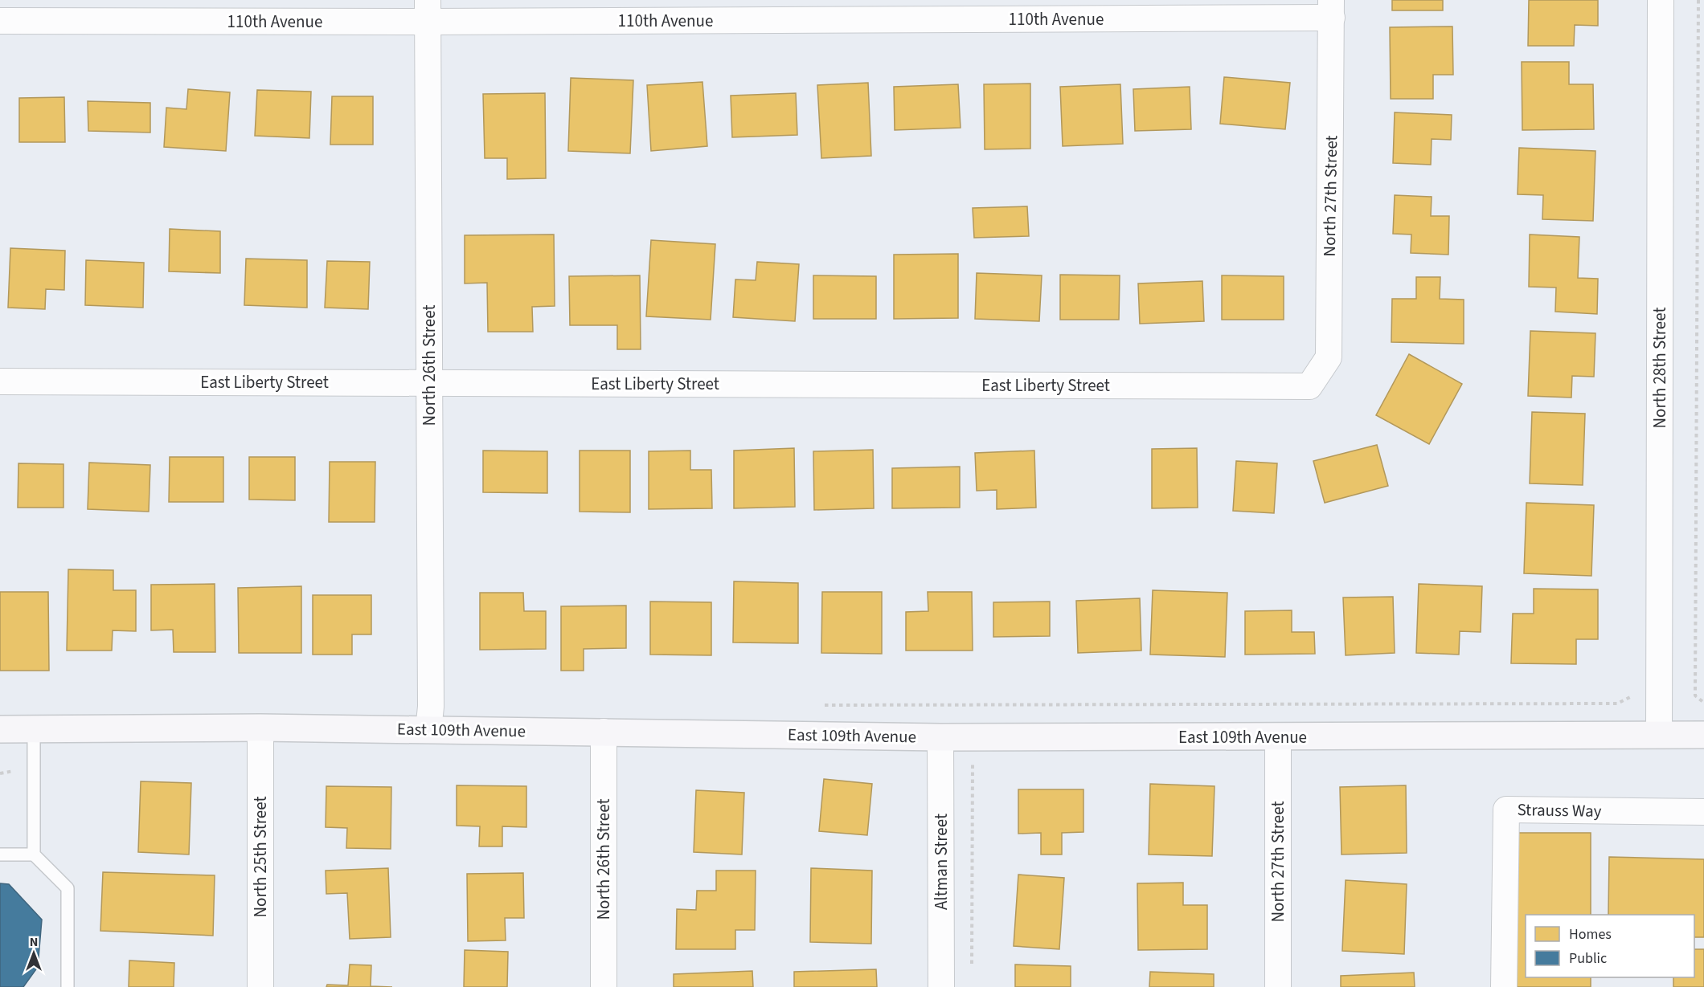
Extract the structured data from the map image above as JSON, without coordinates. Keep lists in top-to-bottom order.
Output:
{
  "streets": {
    "street": [
      "110th Avenue",
      "North 27th Street",
      "North 26th Street",
      "North 28th Street",
      "East Liberty Street",
      "East 109th Avenue",
      "Strauss Way",
      "North 25th Street",
      "Altman Street"
    ]
  },
  "crossings": [
    ["110th Avenue", "North 27th Street"],
    ["110th Avenue", "North 26th Street"],
    ["North 27th Street", "East Liberty Street"],
    ["North 27th Street", "East 109th Avenue"],
    ["North 26th Street", "East Liberty Street"],
    ["North 26th Street", "East 109th Avenue"],
    ["North 28th Street", "East 109th Avenue"],
    ["East 109th Avenue", "North 25th Street"],
    ["East 109th Avenue", "Altman Street"]
  ],
  "legend": ["Homes", "Public"],
  "north": "top"
}
